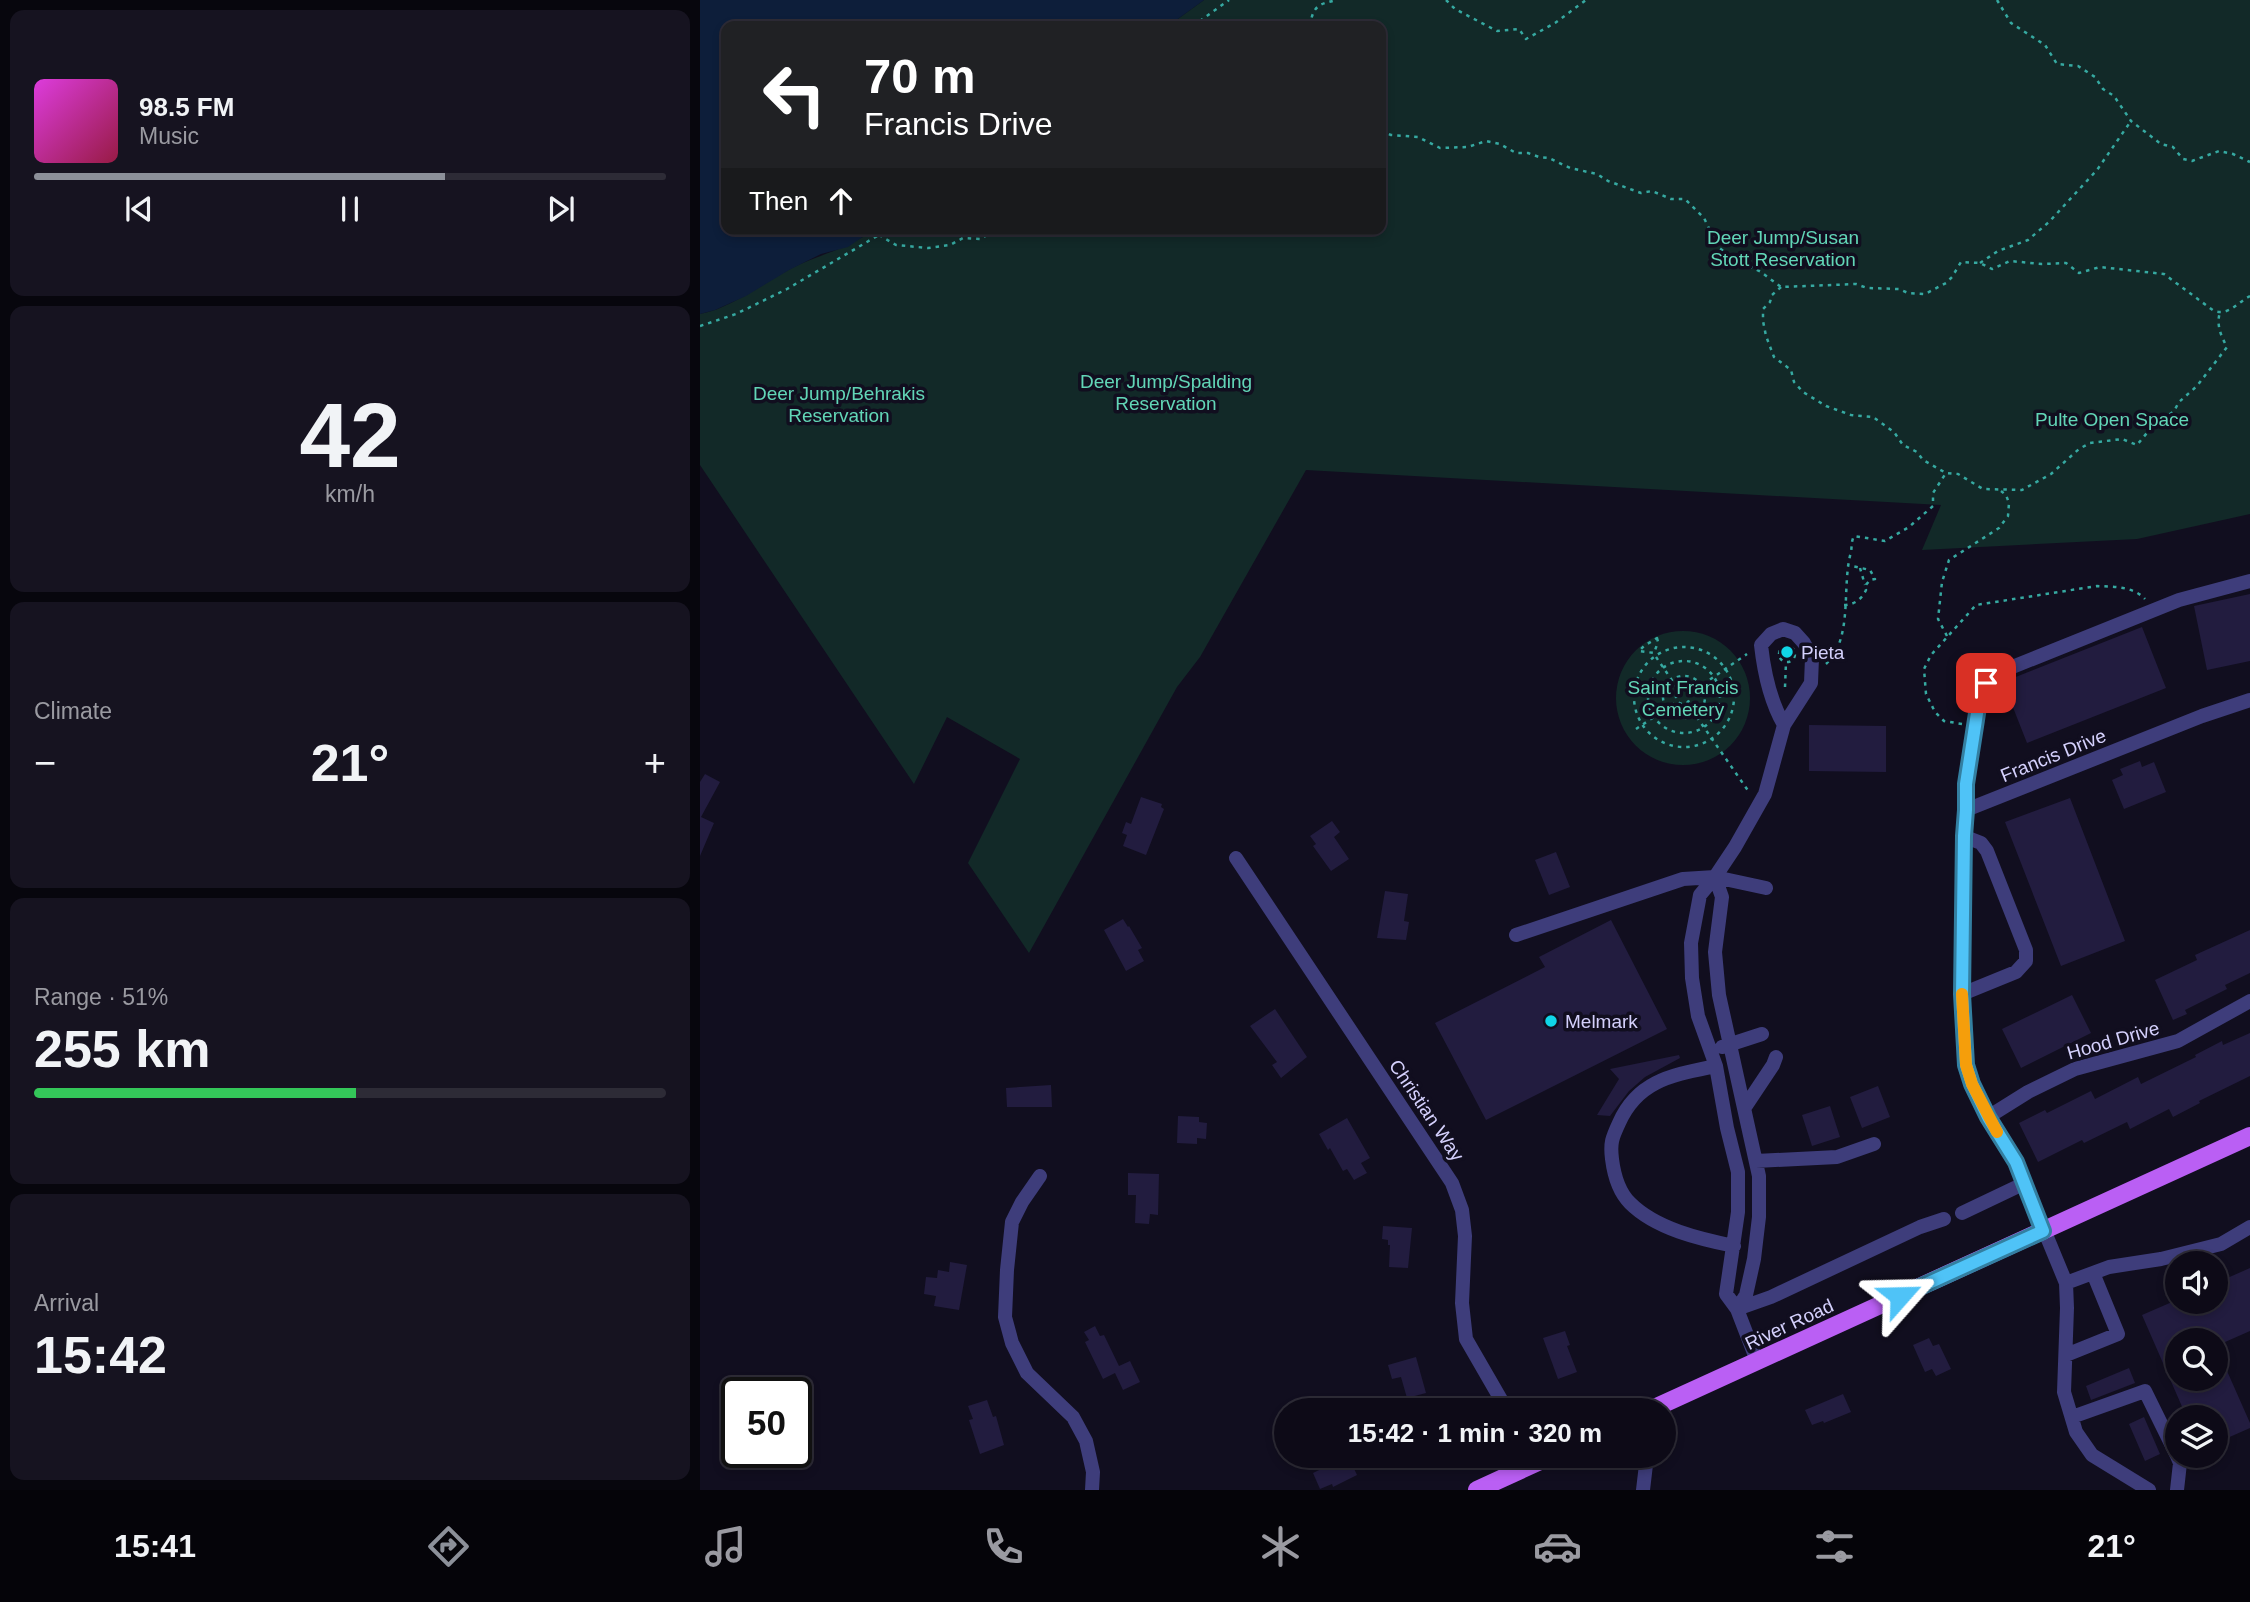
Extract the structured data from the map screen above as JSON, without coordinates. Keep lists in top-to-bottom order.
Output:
{
  "streets": {
    "main road": ["River Road"],
    "street": ["Francis Drive", "Hood Drive", "Christian Way"]
  },
  "parks": [
    "Deer Jump/Susan Stott Reservation",
    "Deer Jump/Spalding Reservation",
    "Deer Jump/Behrakis Reservation",
    "Pulte Open Space",
    "Saint Francis Cemetery"
  ],
  "places": ["Pieta", "Melmark"],
  "page": {
    "turn": ["70 m", "Francis Drive"],
    "song": ["98.5 FM", "Music"],
    "then": "Then",
    "tile": [
      ["42", "km/h"],
      "Climate",
      ["Range · 51%", "255 km"],
      ["Arrival", "15:42"]
    ],
    "heat": ["−", "21°", "+"],
    "limit": "50",
    "trip": "15:42 · 1 min · 320 m",
    "tabs": ["15:41", "21°"]
  }
}
